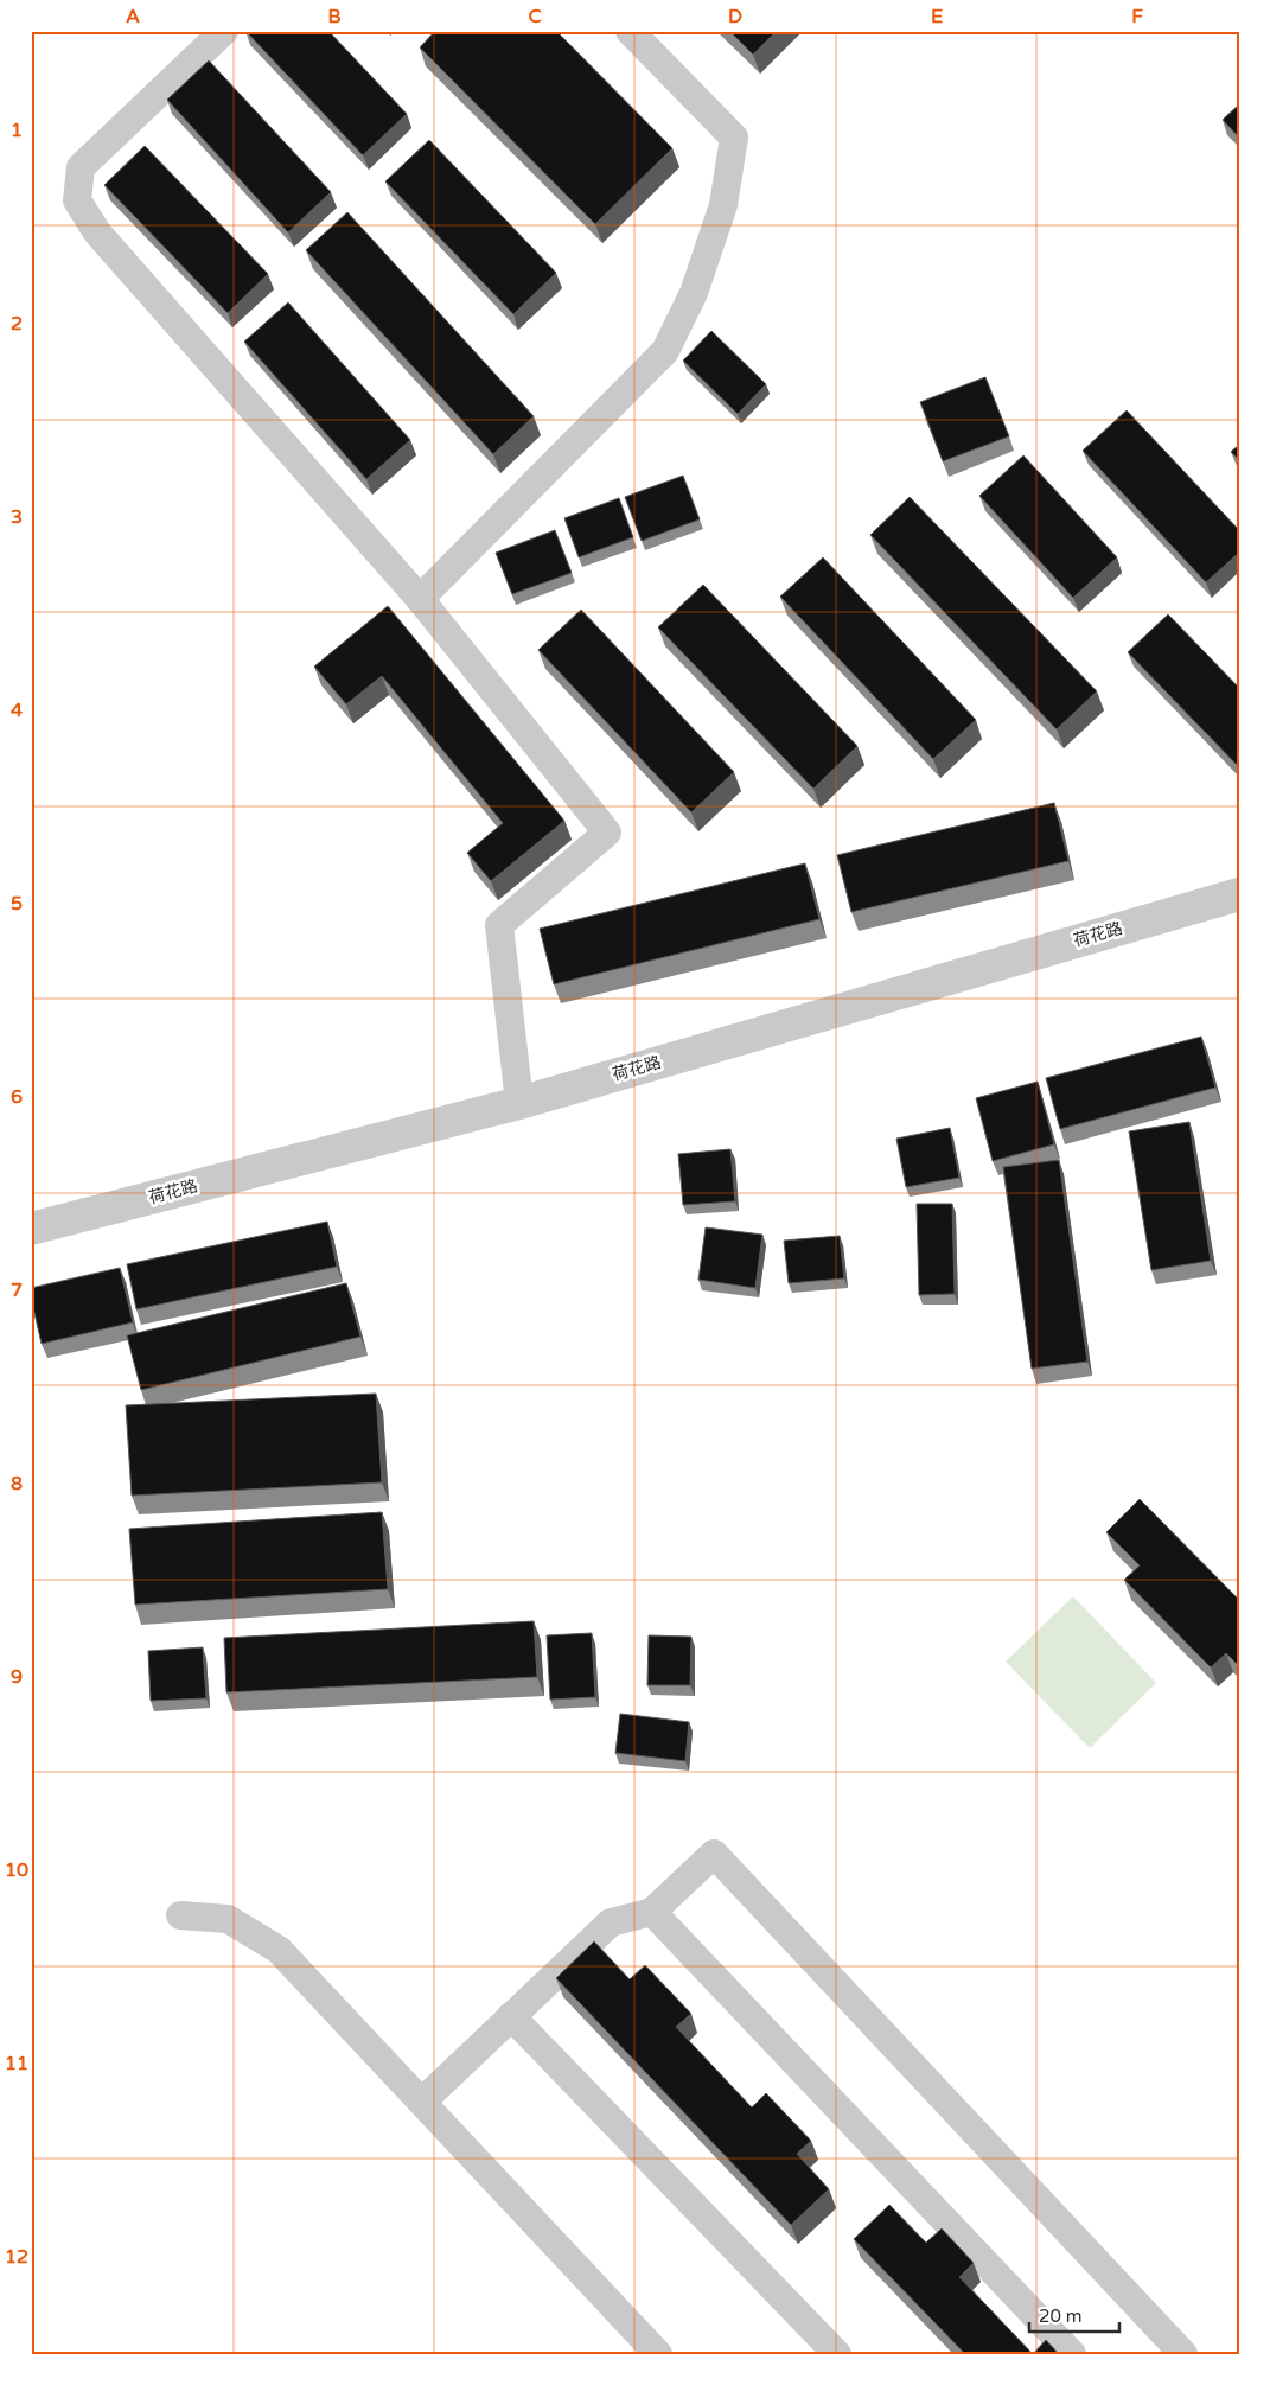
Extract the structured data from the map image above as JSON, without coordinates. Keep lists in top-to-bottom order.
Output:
{
  "streets": {
    "street": ["荷花路"]
  },
  "scale_bar": "20 m",
  "grid": {
    "columns": [
      "A",
      "B",
      "C",
      "D",
      "E",
      "F"
    ],
    "rows": [
      "1",
      "2",
      "3",
      "4",
      "5",
      "6",
      "7",
      "8",
      "9",
      "10",
      "11",
      "12"
    ]
  }
}
